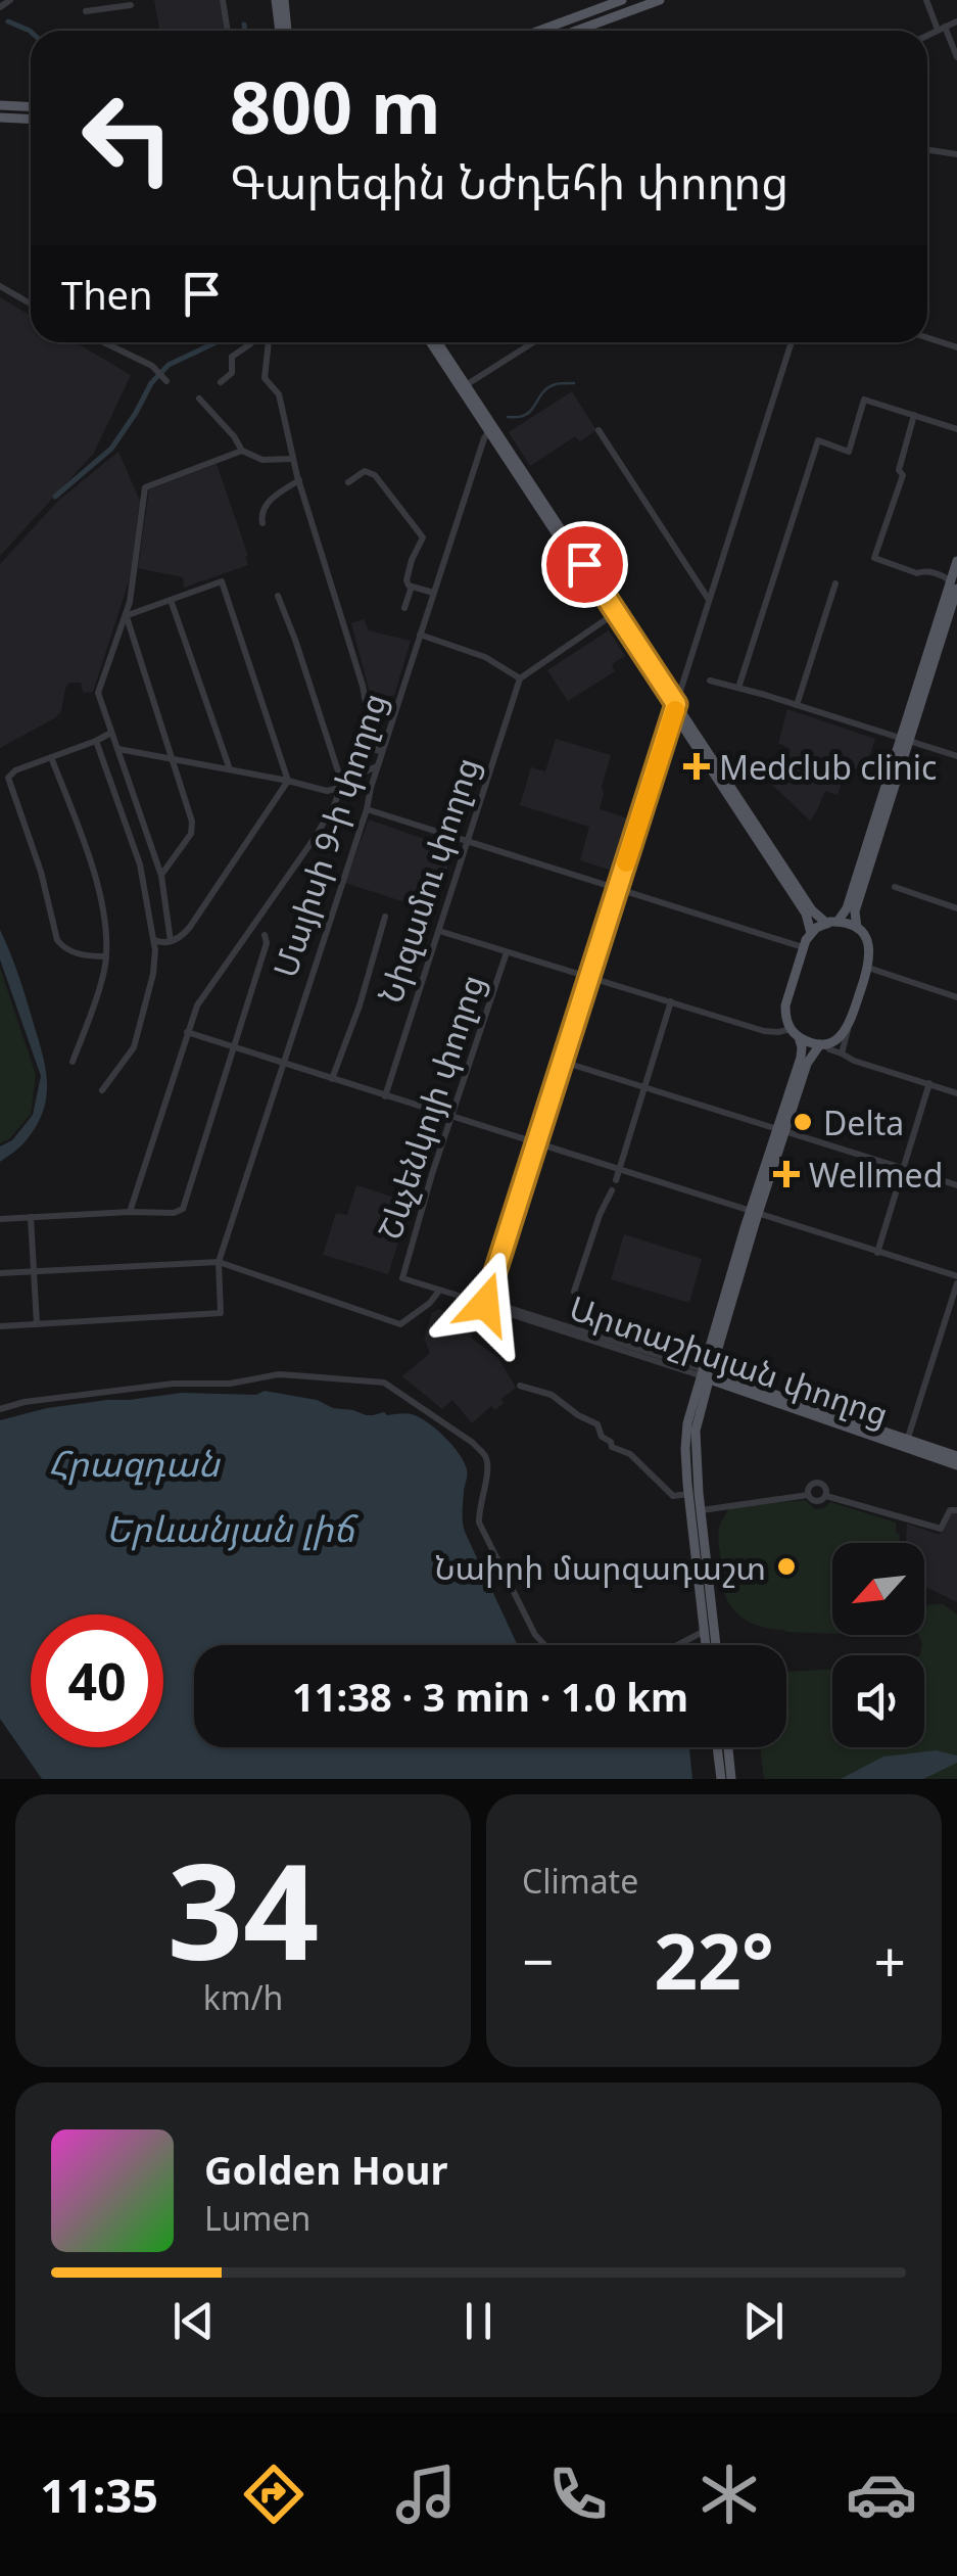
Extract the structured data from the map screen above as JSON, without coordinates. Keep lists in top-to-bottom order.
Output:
{
  "streets": {
    "main road": ["Արտաշիսյան փողոց"],
    "street": ["Մայիսի 9-ի փողոց", "Նիզամու փողոց", "Շևչենկոյի փողոց"]
  },
  "crossings": [
    ["Շևչենկոյի փողոց", "Արտաշիսյան փողոց"]
  ],
  "water": ["Հրազդան", "Երևանյան լիճ"],
  "places": {
    "health": ["Medclub clinic", "Wellmed"],
    "other": ["Delta", "Նաիրի մարզադաշտ"]
  },
  "north": "bottom left",
  "page": {
    "turn": ["800 m", "Գարեգին Նժդեհի փողոց"],
    "then": "Then",
    "limit": "40",
    "trip": "11:38 · 3 min · 1.0 km",
    "tile": [
      ["34", "km/h"],
      "Climate"
    ],
    "heat": ["−", "22°", "+"],
    "song": ["Golden Hour", "Lumen"],
    "tabs": "11:35"
  }
}
